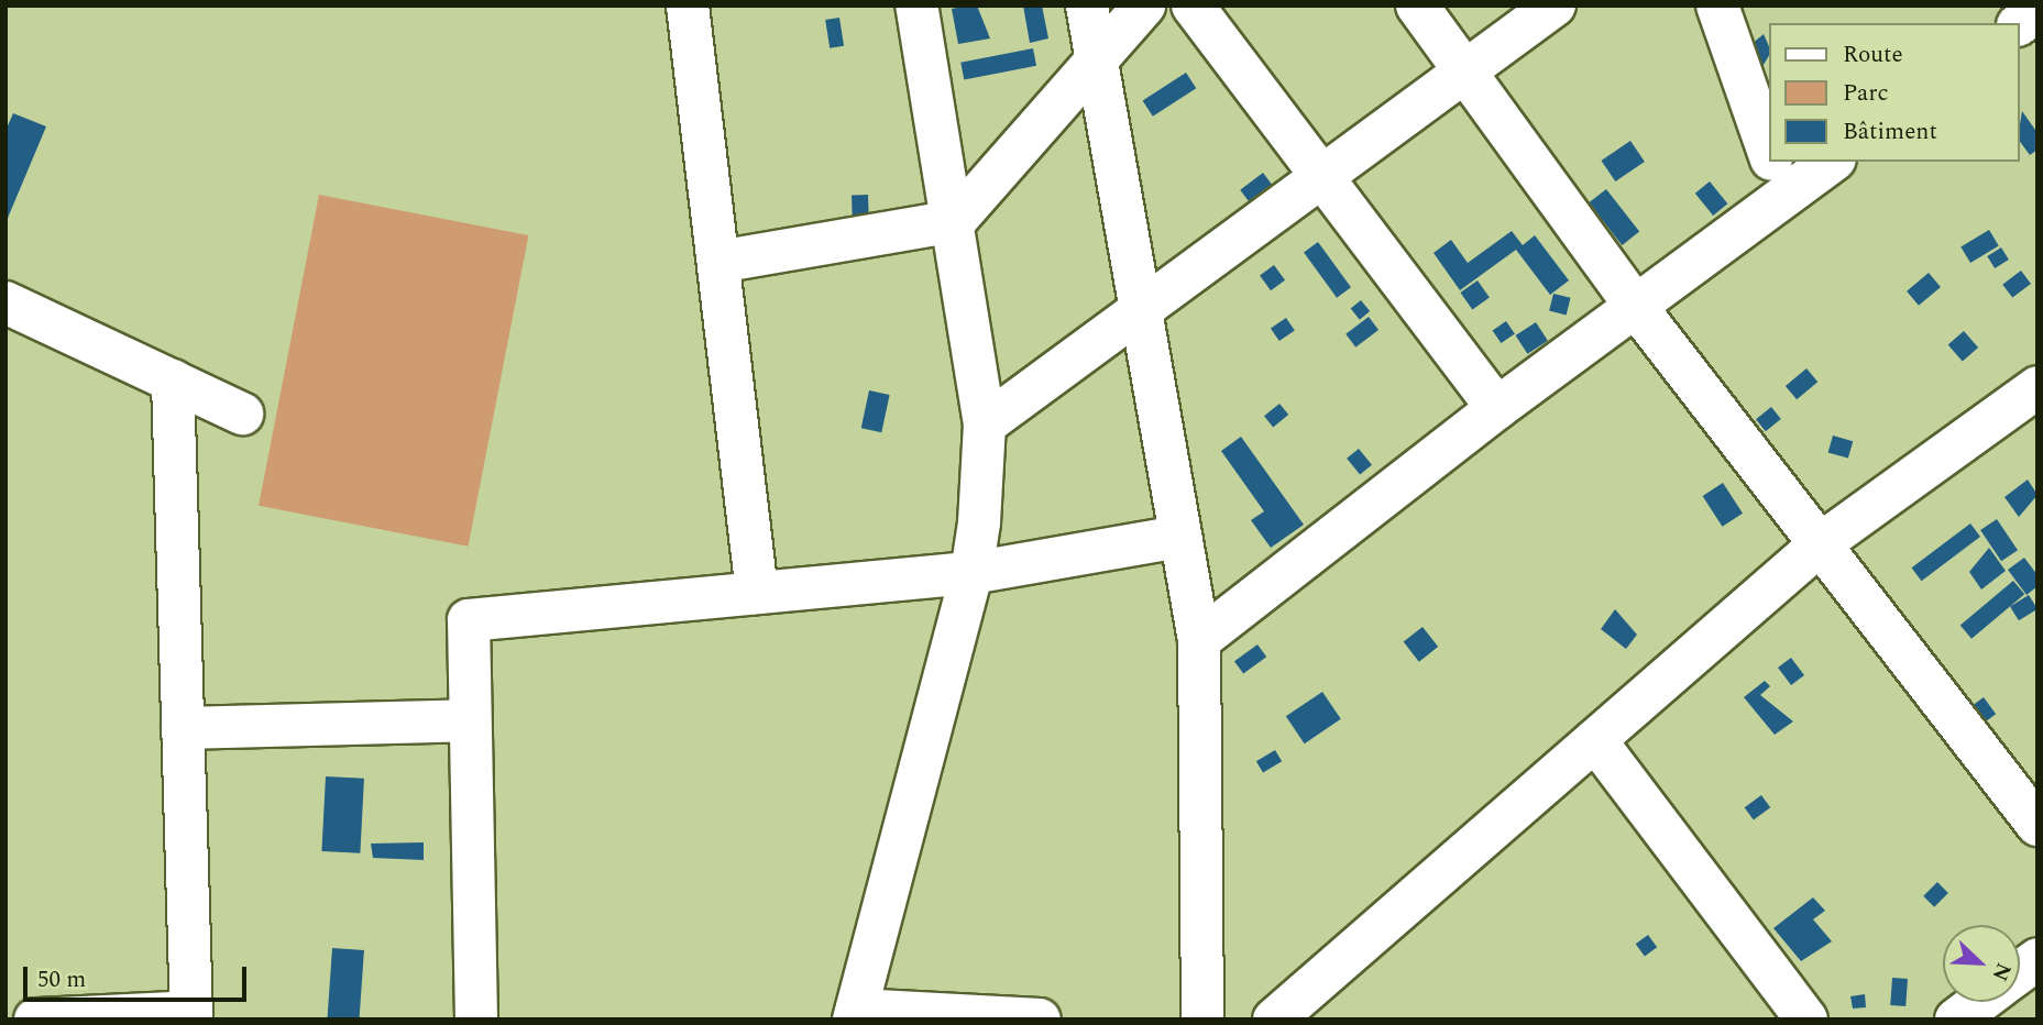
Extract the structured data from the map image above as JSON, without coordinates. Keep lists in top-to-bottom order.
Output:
{
  "legend": ["Route", "Parc", "Bâtiment"],
  "scale_bar": "50 m",
  "north": "bottom right"
}
